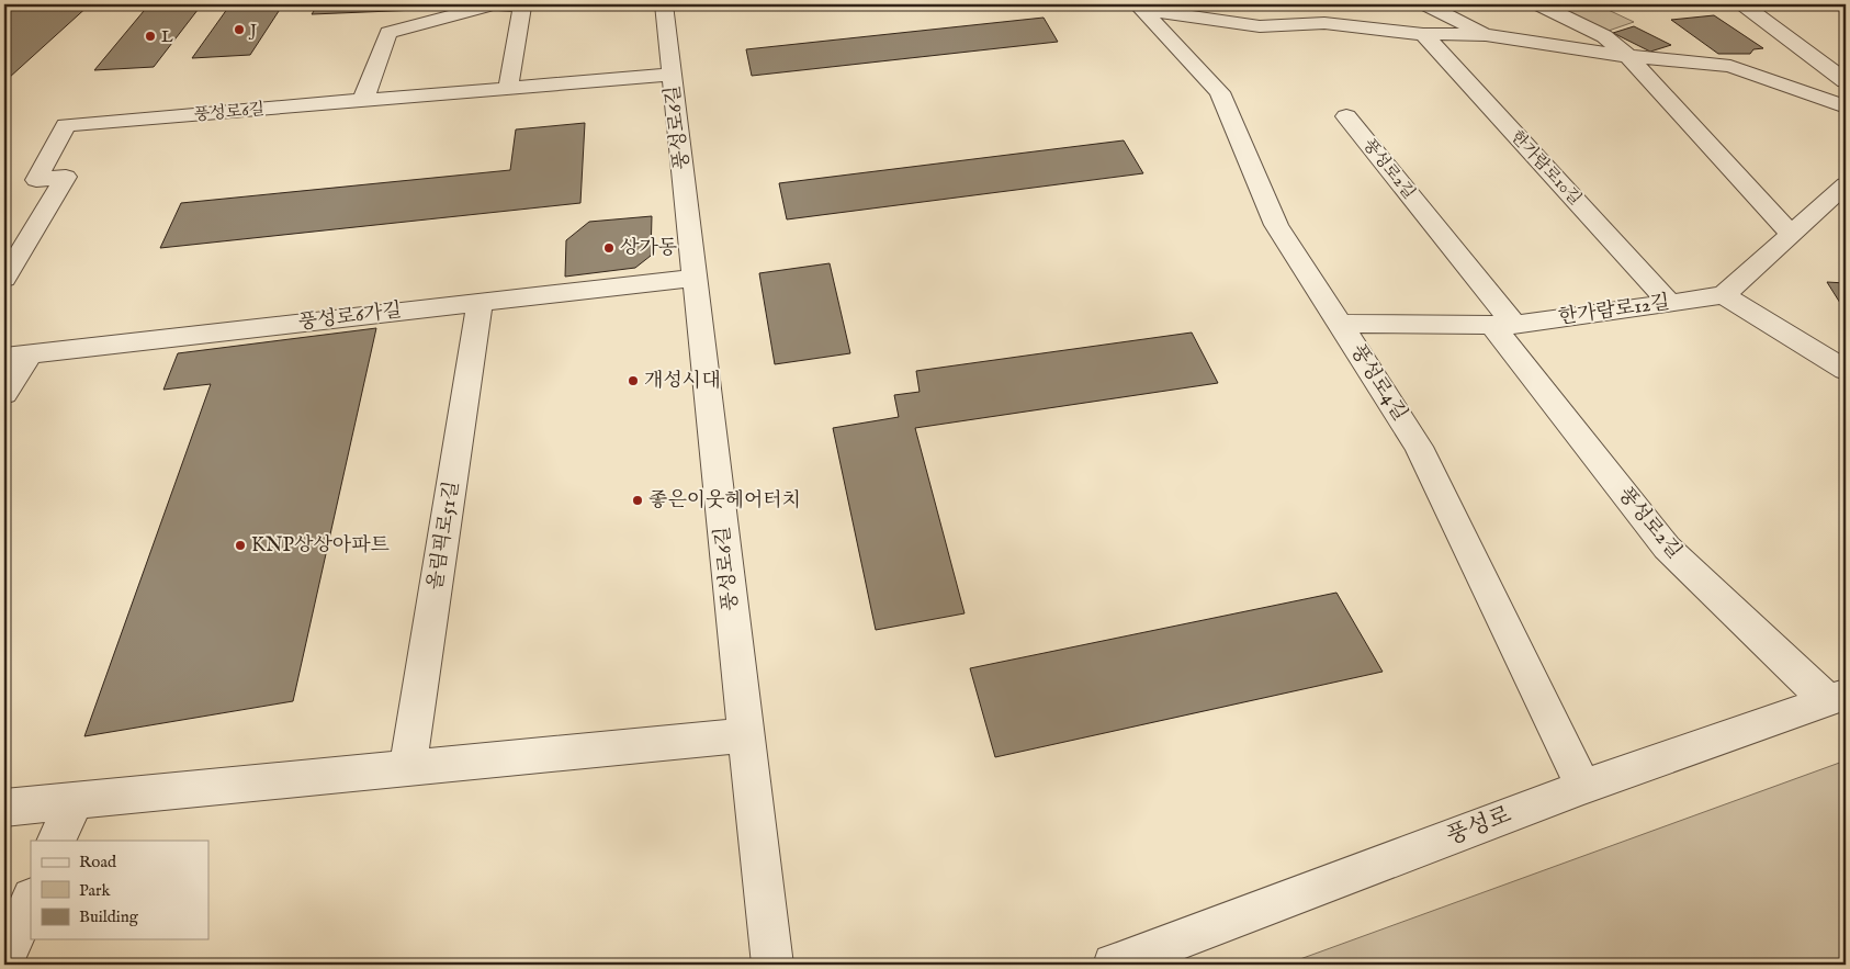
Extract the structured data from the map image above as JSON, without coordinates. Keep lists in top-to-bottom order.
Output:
{
  "streets": {
    "street": [
      "풍성로6길",
      "한가람로10길",
      "풍성로2길",
      "한가람로12길",
      "풍성로6가길",
      "풍성로4길",
      "올림픽로51길",
      "풍성로"
    ]
  },
  "crossings": [
    ["풍성로6길", "풍성로6가길"],
    ["한가람로10길", "한가람로12길"],
    ["풍성로2길", "한가람로12길"],
    ["풍성로2길", "풍성로"],
    ["한가람로12길", "풍성로4길"],
    ["풍성로6가길", "올림픽로51길"],
    ["풍성로4길", "풍성로"]
  ],
  "places": [
    "J",
    "L",
    "상가동",
    "개성시대",
    "좋은이웃헤어터치",
    "KNP상상아파트"
  ],
  "legend": ["Road", "Park", "Building"]
}
